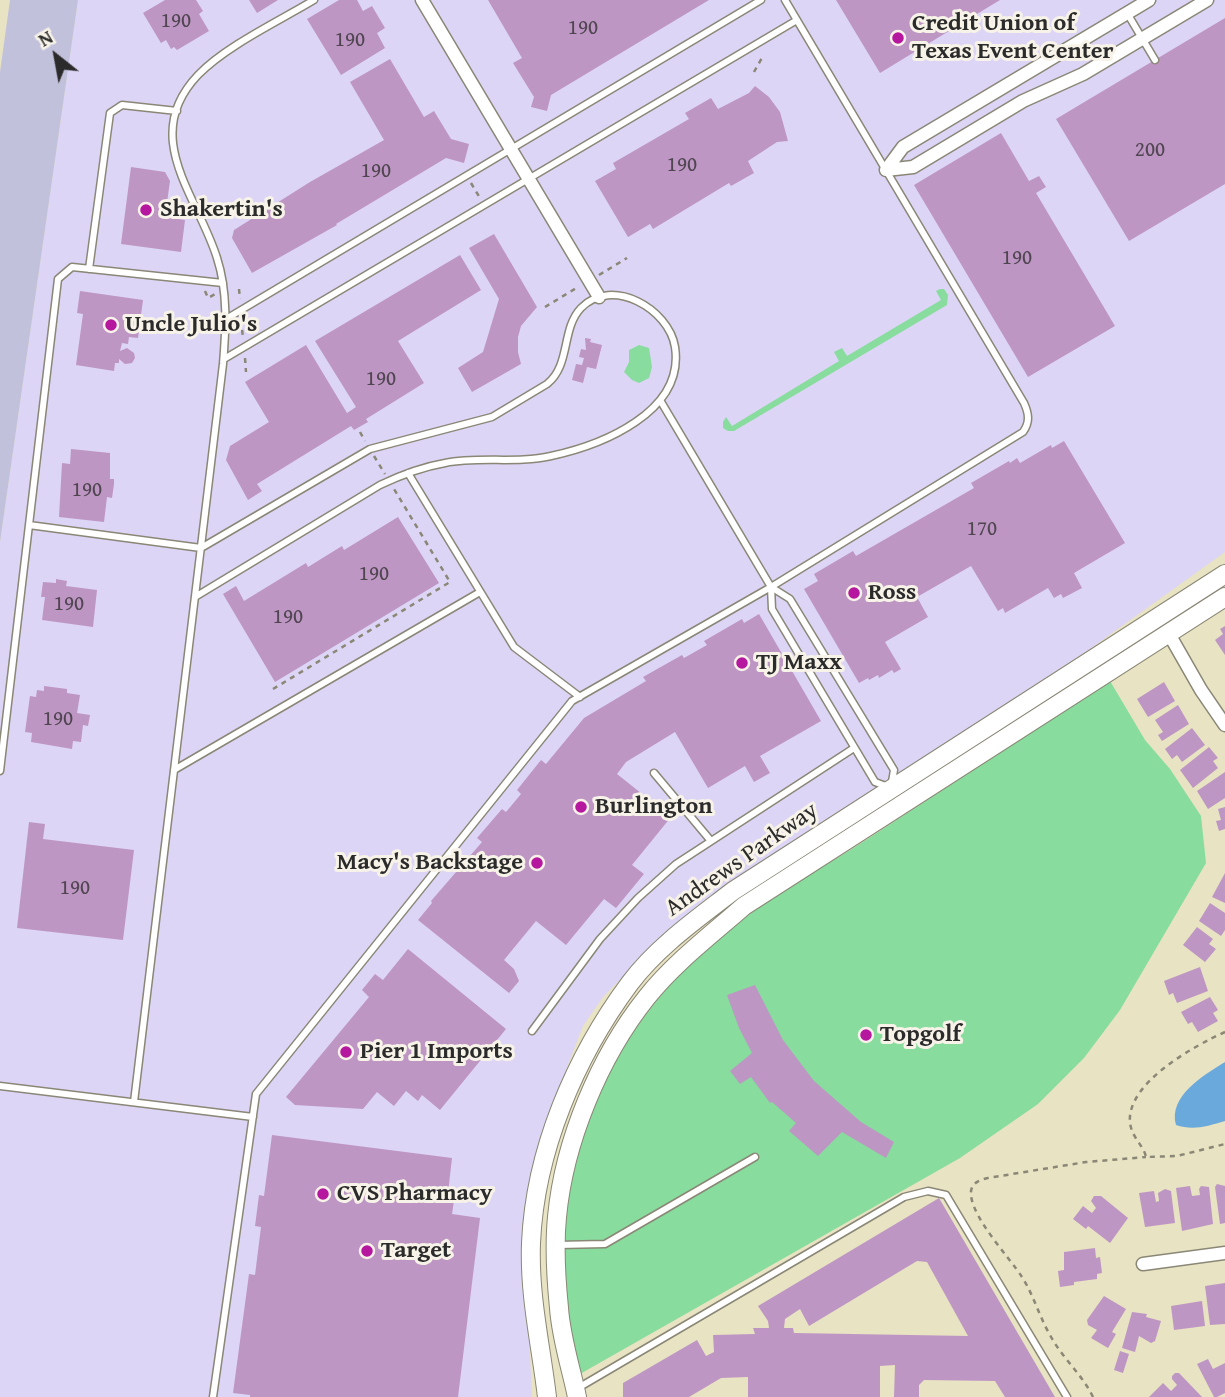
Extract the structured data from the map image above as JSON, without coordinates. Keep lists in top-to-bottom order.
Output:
{
  "streets": {
    "street": ["Andrews Parkway"]
  },
  "places": [
    "Credit Union of Texas Event Center",
    "Shakertin's",
    "Uncle Julio's",
    "Ross",
    "TJ Maxx",
    "Burlington",
    "Macy's Backstage",
    "Topgolf",
    "Pier 1 Imports",
    "CVS Pharmacy",
    "Target"
  ],
  "house_numbers": [
    "190",
    "190",
    "190",
    "200",
    "190",
    "190",
    "190",
    "190",
    "190",
    "170",
    "190",
    "190",
    "190",
    "190",
    "190"
  ],
  "north": "top left"
}
